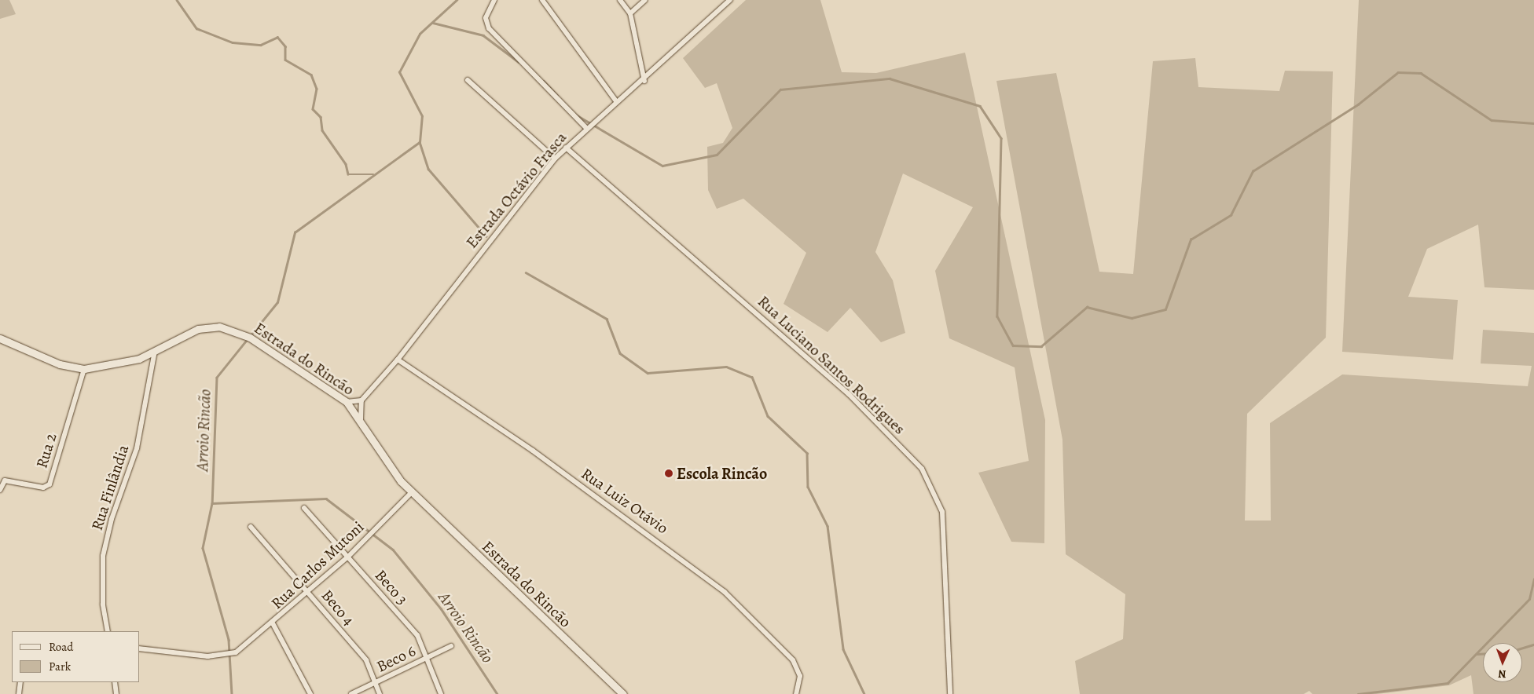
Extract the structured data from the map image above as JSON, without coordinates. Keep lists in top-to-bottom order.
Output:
{
  "streets": {
    "street": [
      "Estrada Octávio Frasca",
      "Estrada do Rincão",
      "Rua Luciano Santos Rodrigues",
      "Rua 2",
      "Rua Finlândia",
      "Rua Luiz Otávio",
      "Rua Carlos Mutoni",
      "Beco 3",
      "Beco 4",
      "Beco 6"
    ]
  },
  "crossings": [
    ["Estrada Octávio Frasca", "Rua Luciano Santos Rodrigues"],
    ["Estrada Octávio Frasca", "Rua Luiz Otávio"],
    ["Estrada do Rincão", "Rua 2"],
    ["Estrada do Rincão", "Rua Finlândia"],
    ["Estrada do Rincão", "Rua Carlos Mutoni"],
    ["Rua Carlos Mutoni", "Beco 3"],
    ["Rua Carlos Mutoni", "Beco 4"],
    ["Beco 3", "Beco 6"],
    ["Beco 4", "Beco 6"]
  ],
  "water": ["Arroio Rincão"],
  "places": ["Escola Rincão"],
  "legend": ["Road", "Park"],
  "north": "bottom"
}
